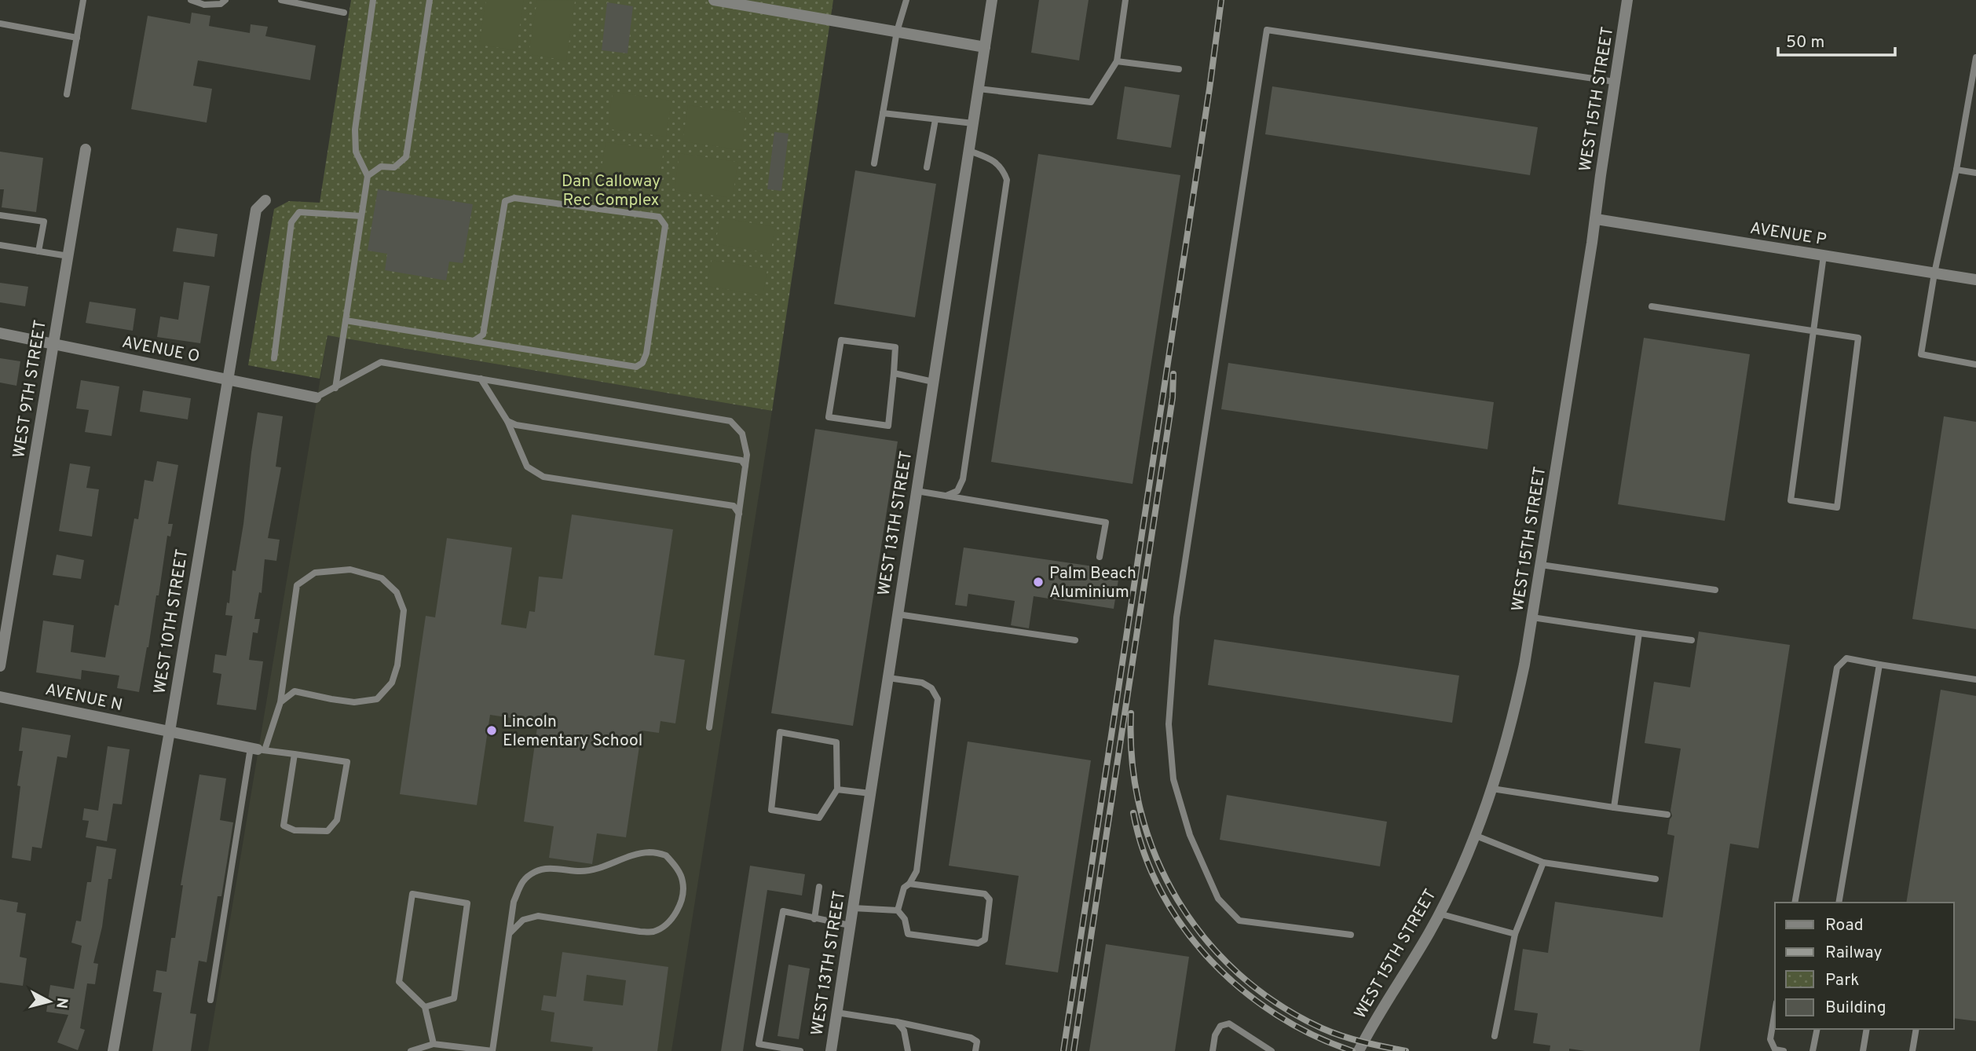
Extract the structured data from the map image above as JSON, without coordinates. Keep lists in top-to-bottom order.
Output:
{
  "streets": {
    "street": [
      "WEST 15TH STREET",
      "AVENUE P",
      "AVENUE O",
      "WEST 9TH STREET",
      "WEST 13TH STREET",
      "WEST 10TH STREET",
      "AVENUE N"
    ]
  },
  "crossings": [
    ["WEST 15TH STREET", "AVENUE P"],
    ["AVENUE O", "WEST 9TH STREET"],
    ["AVENUE O", "WEST 10TH STREET"],
    ["WEST 10TH STREET", "AVENUE N"]
  ],
  "parks": ["Dan Calloway Rec Complex"],
  "places": ["Palm Beach Aluminium", "Lincoln Elementary School"],
  "legend": [
    "Road",
    "Railway",
    "Park",
    "Building"
  ],
  "scale_bar": "50 m",
  "north": "right"
}
